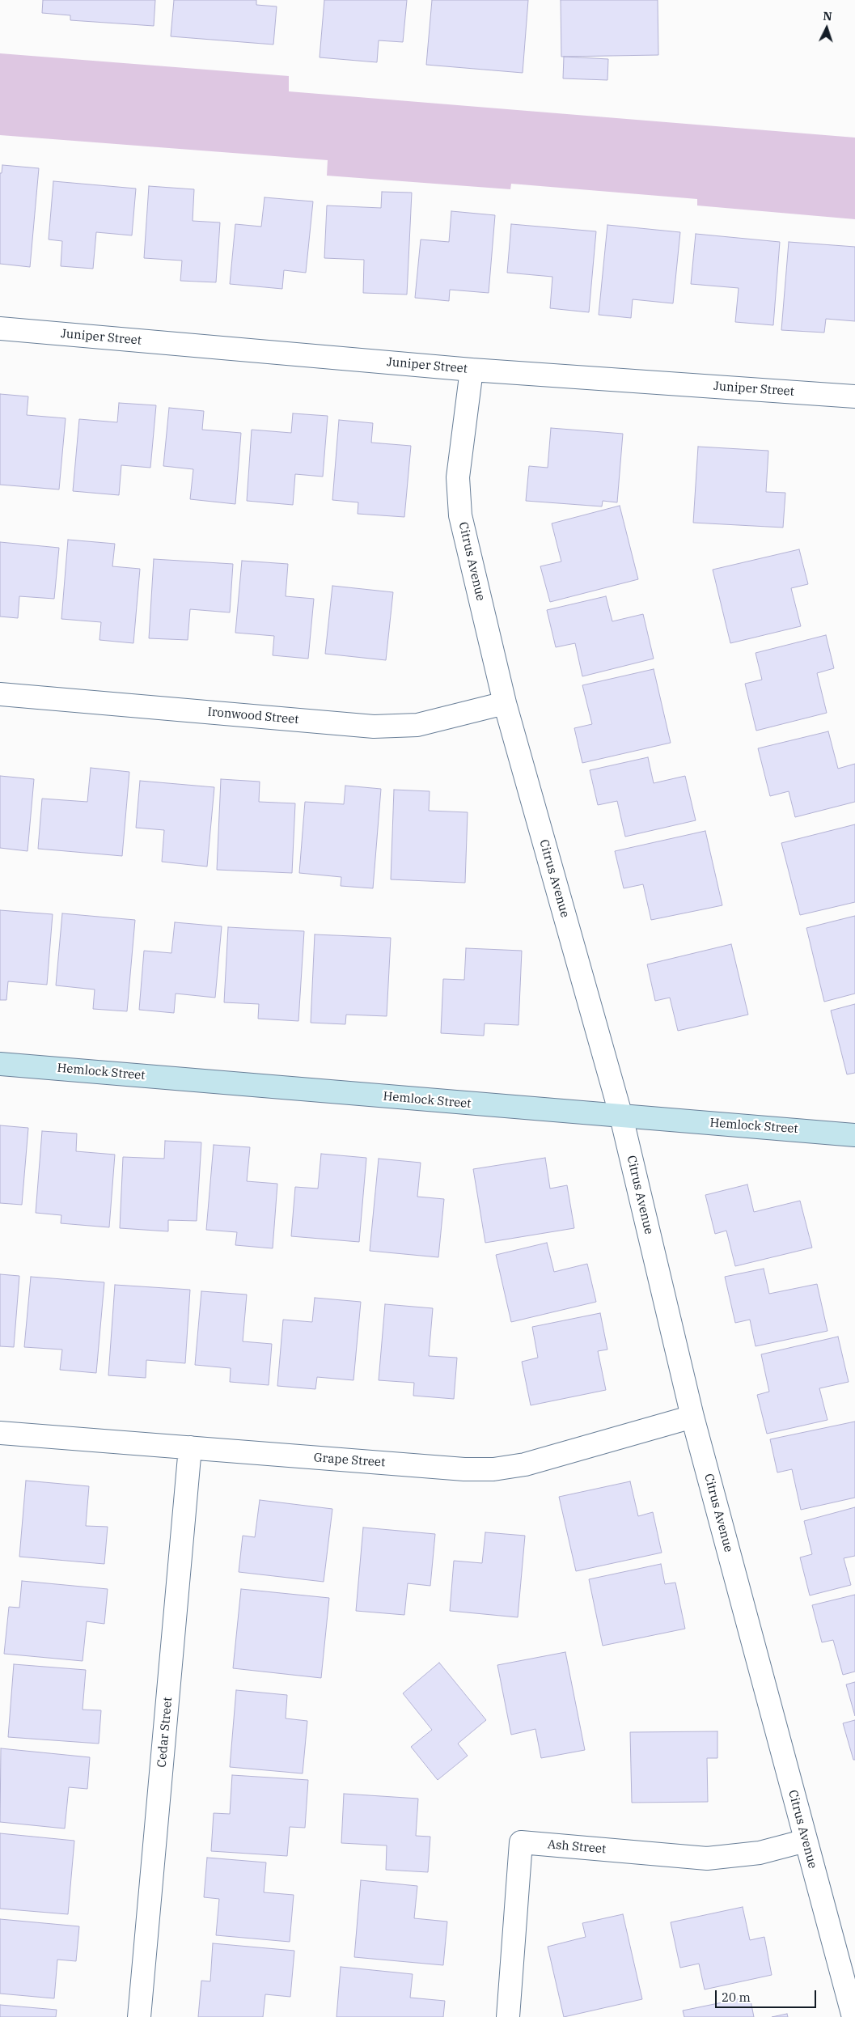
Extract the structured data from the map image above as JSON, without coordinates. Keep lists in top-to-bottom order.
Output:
{
  "streets": {
    "street": [
      "Juniper Street",
      "Citrus Avenue",
      "Ironwood Street",
      "Hemlock Street",
      "Grape Street",
      "Cedar Street",
      "Ash Street"
    ]
  },
  "crossings": [
    ["Juniper Street", "Citrus Avenue"],
    ["Citrus Avenue", "Ironwood Street"],
    ["Citrus Avenue", "Hemlock Street"],
    ["Citrus Avenue", "Grape Street"],
    ["Citrus Avenue", "Ash Street"],
    ["Grape Street", "Cedar Street"]
  ],
  "scale_bar": "20 m",
  "north": "top"
}
